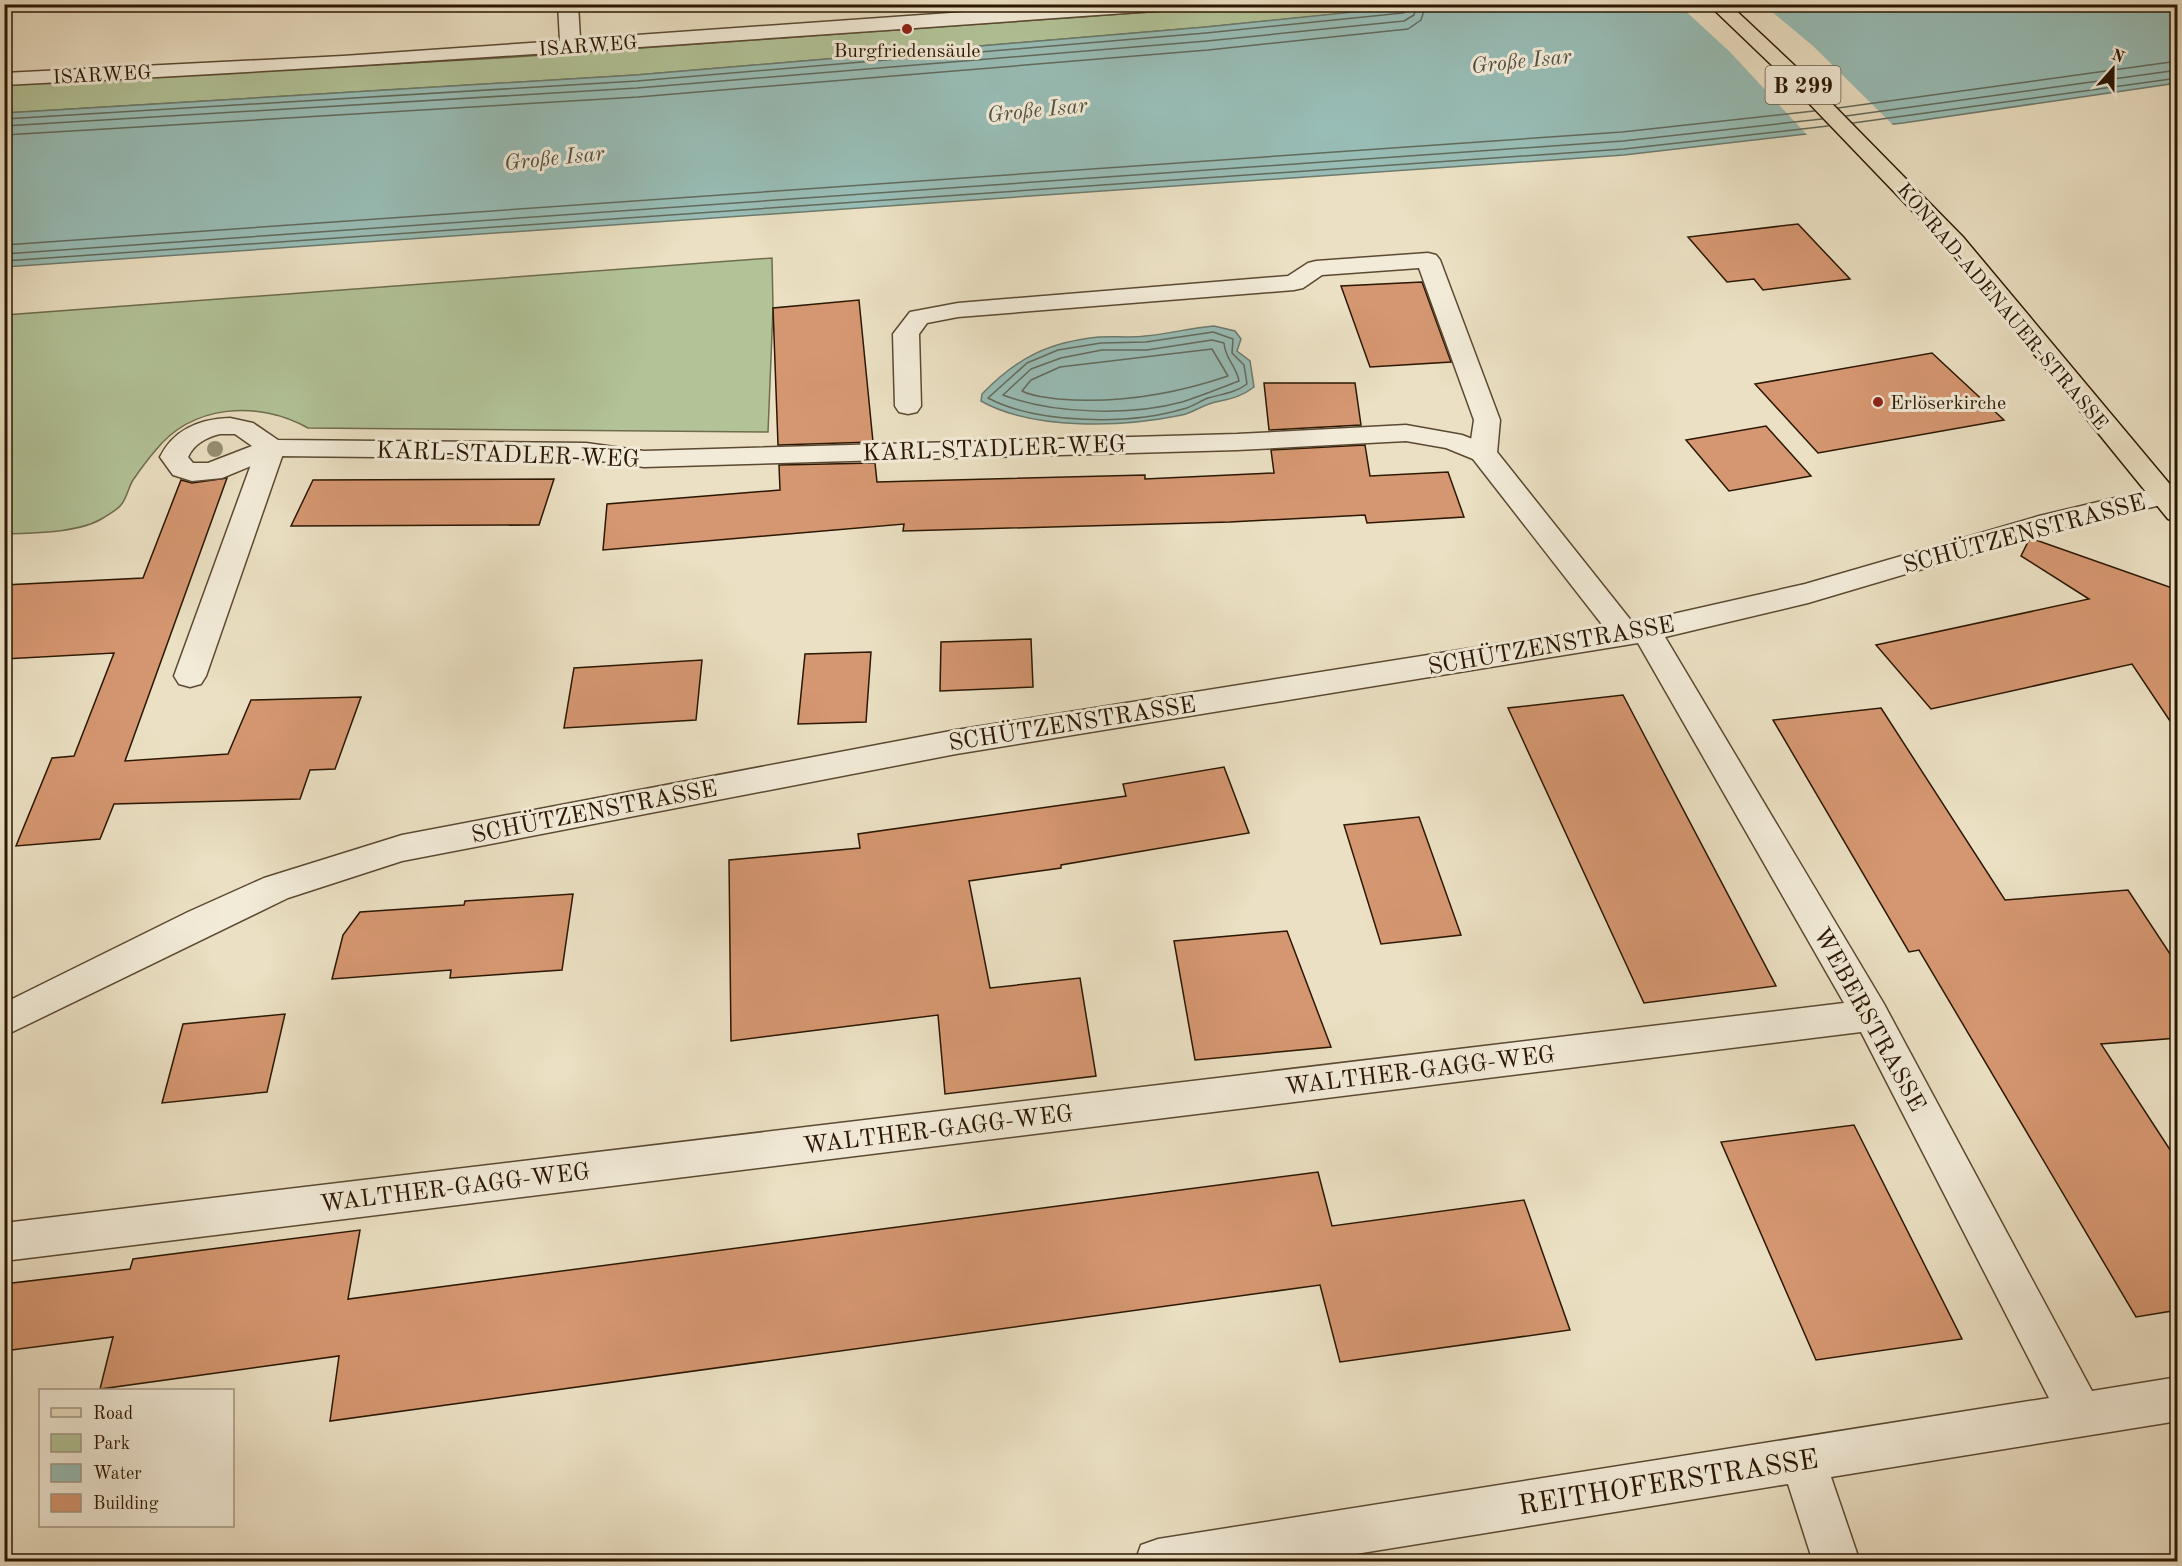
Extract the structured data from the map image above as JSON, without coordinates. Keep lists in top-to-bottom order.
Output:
{
  "streets": {
    "main road": ["B 299", "KONRAD-ADENAUER-STRASSE"],
    "street": [
      "ISARWEG",
      "KARL-STADLER-WEG",
      "SCHÜTZENSTRASSE",
      "WEBERSTRASSE",
      "WALTHER-GAGG-WEG",
      "REITHOFERSTRASSE"
    ]
  },
  "crossings": [
    ["KONRAD-ADENAUER-STRASSE", "SCHÜTZENSTRASSE"],
    ["SCHÜTZENSTRASSE", "WEBERSTRASSE"],
    ["WEBERSTRASSE", "WALTHER-GAGG-WEG"],
    ["WEBERSTRASSE", "REITHOFERSTRASSE"]
  ],
  "water": ["Große Isar"],
  "places": ["Burgfriedensäule", "Erlöserkirche"],
  "legend": [
    "Road",
    "Park",
    "Water",
    "Building"
  ],
  "north": "top"
}
